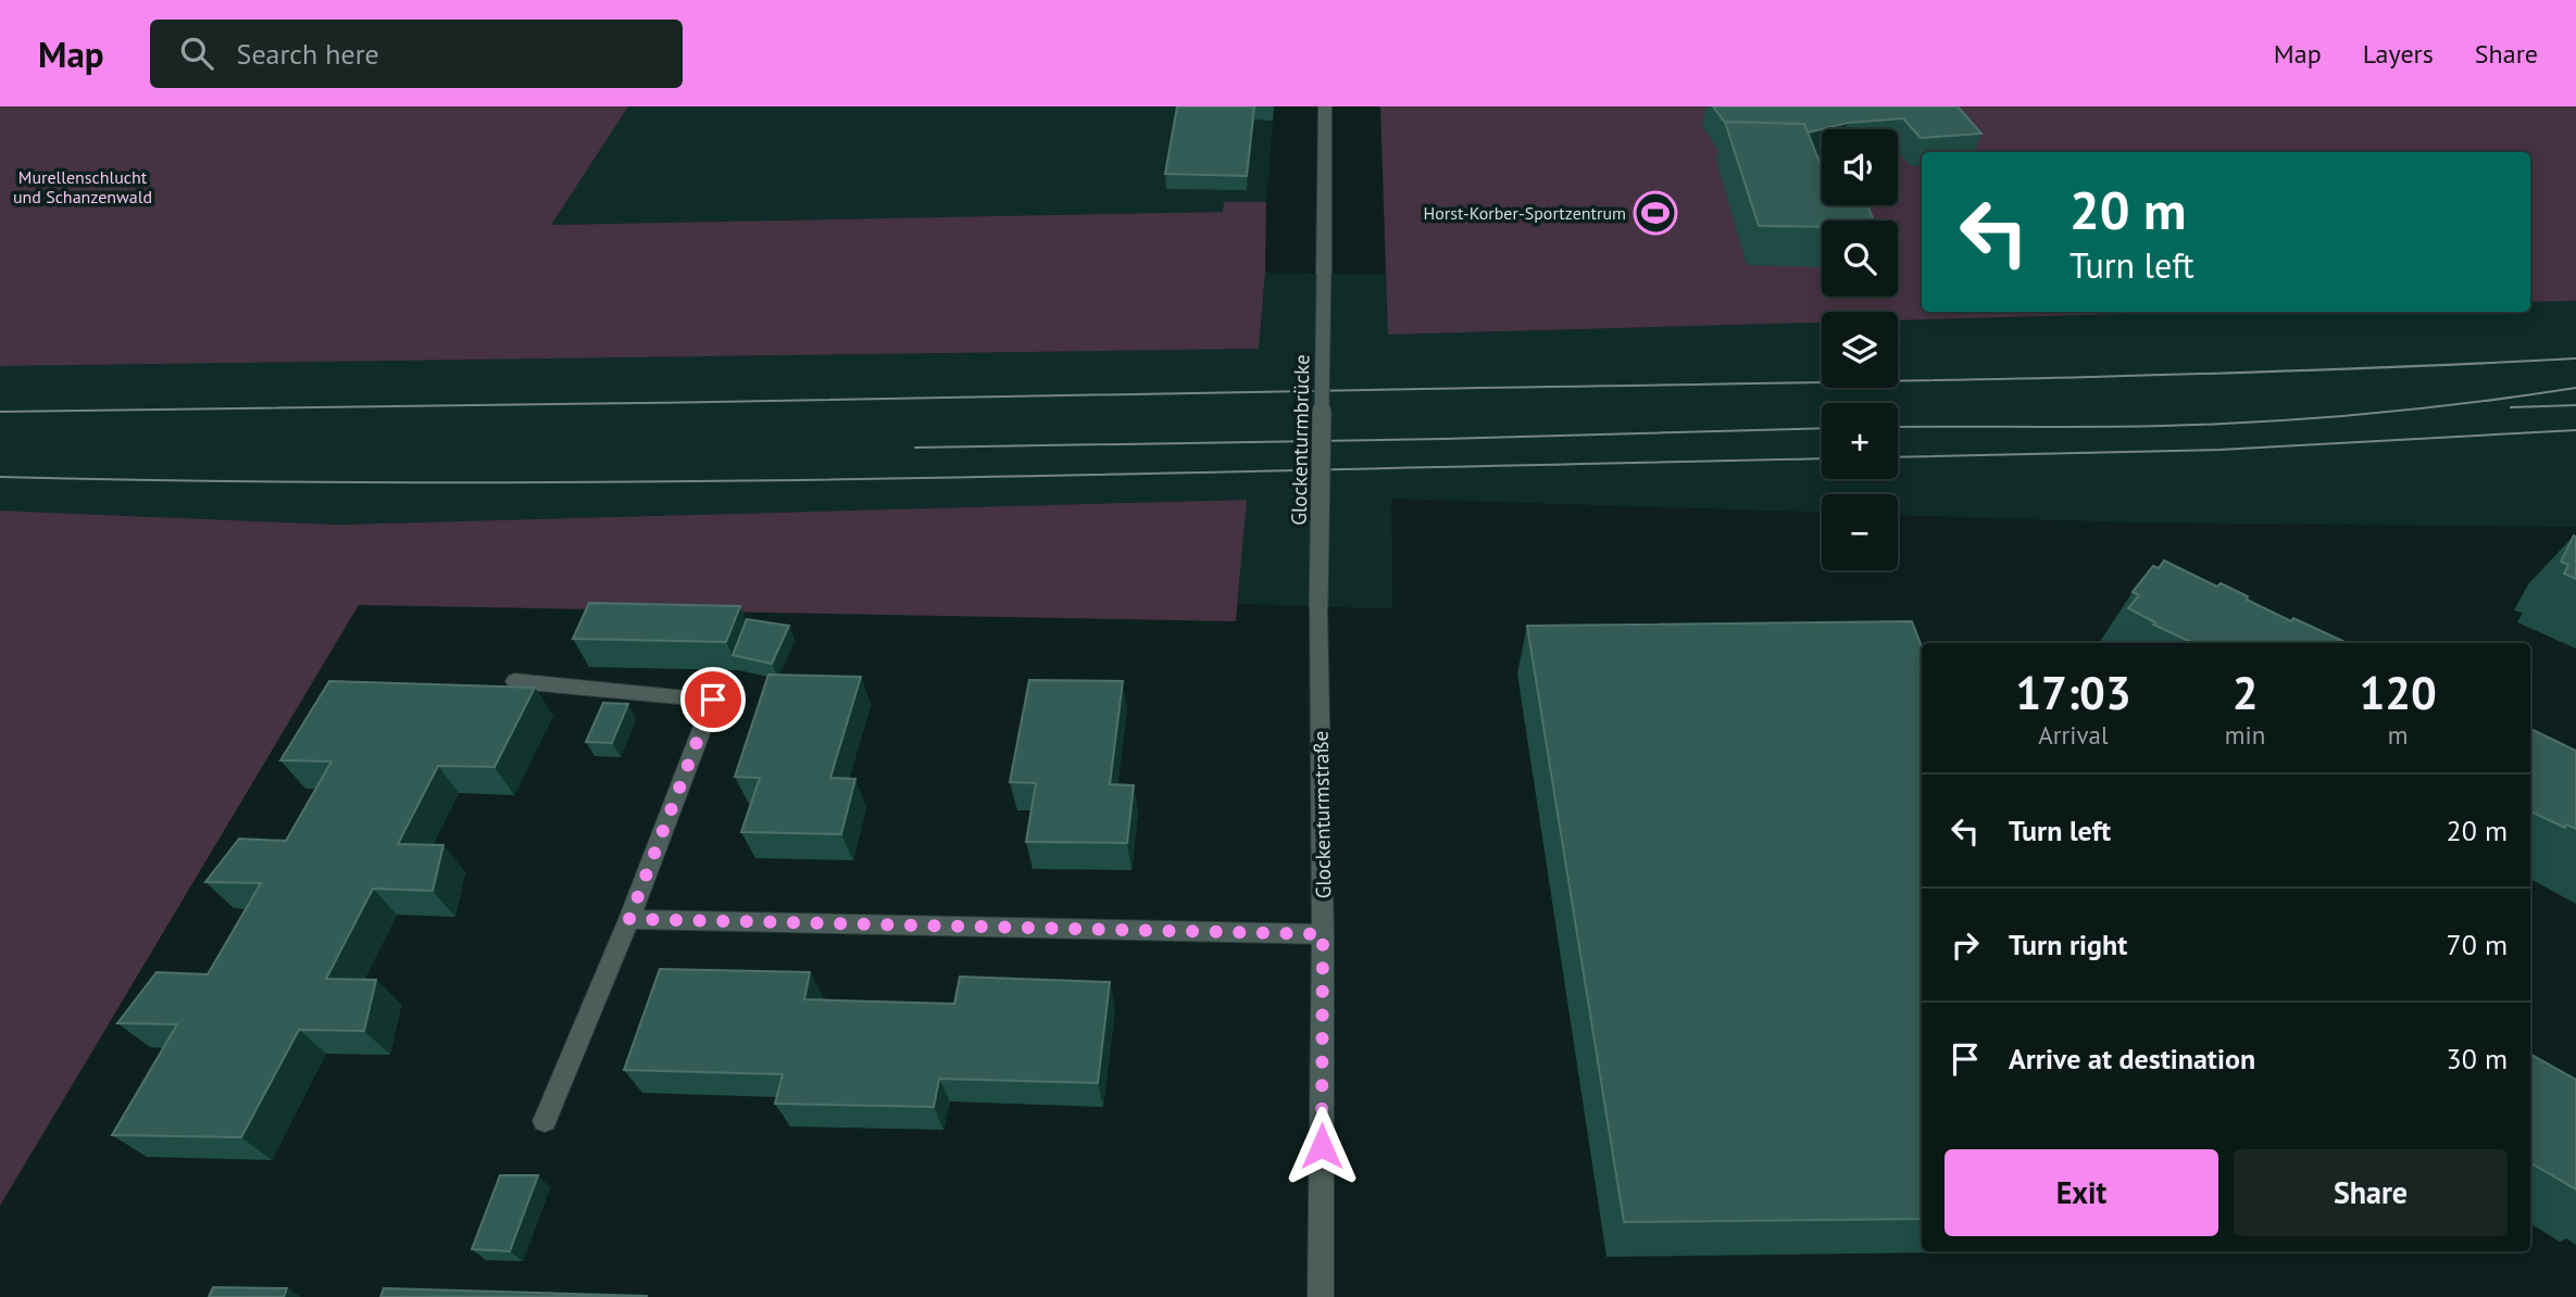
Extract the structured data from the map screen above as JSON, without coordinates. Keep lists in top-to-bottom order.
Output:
{
  "streets": {
    "street": ["Glockenturmbrücke", "Glockenturmstraße"]
  },
  "crossings": [
    ["Glockenturmbrücke", "Glockenturmstraße"]
  ],
  "parks": ["Murellenschlucht und Schanzenwald"],
  "places": {
    "sports": ["Horst-Korber-Sportzentrum"]
  },
  "page": {
    "header": "Map",
    "search": "Search here",
    "nav": ["Map", "Layers", "Share"],
    "map_buttons": ["+", "−"],
    "turn": ["20 m", "Turn left"],
    "eta": [
      "17:03",
      "Arrival",
      "2",
      "min",
      "120",
      "m"
    ],
    "list": [
      {
        "name": "Turn left",
        "value": "20 m"
      },
      {
        "name": "Turn right",
        "value": "70 m"
      },
      {
        "name": "Arrive at destination",
        "value": "30 m"
      }
    ],
    "buttons": ["Exit", "Share"]
  }
}
